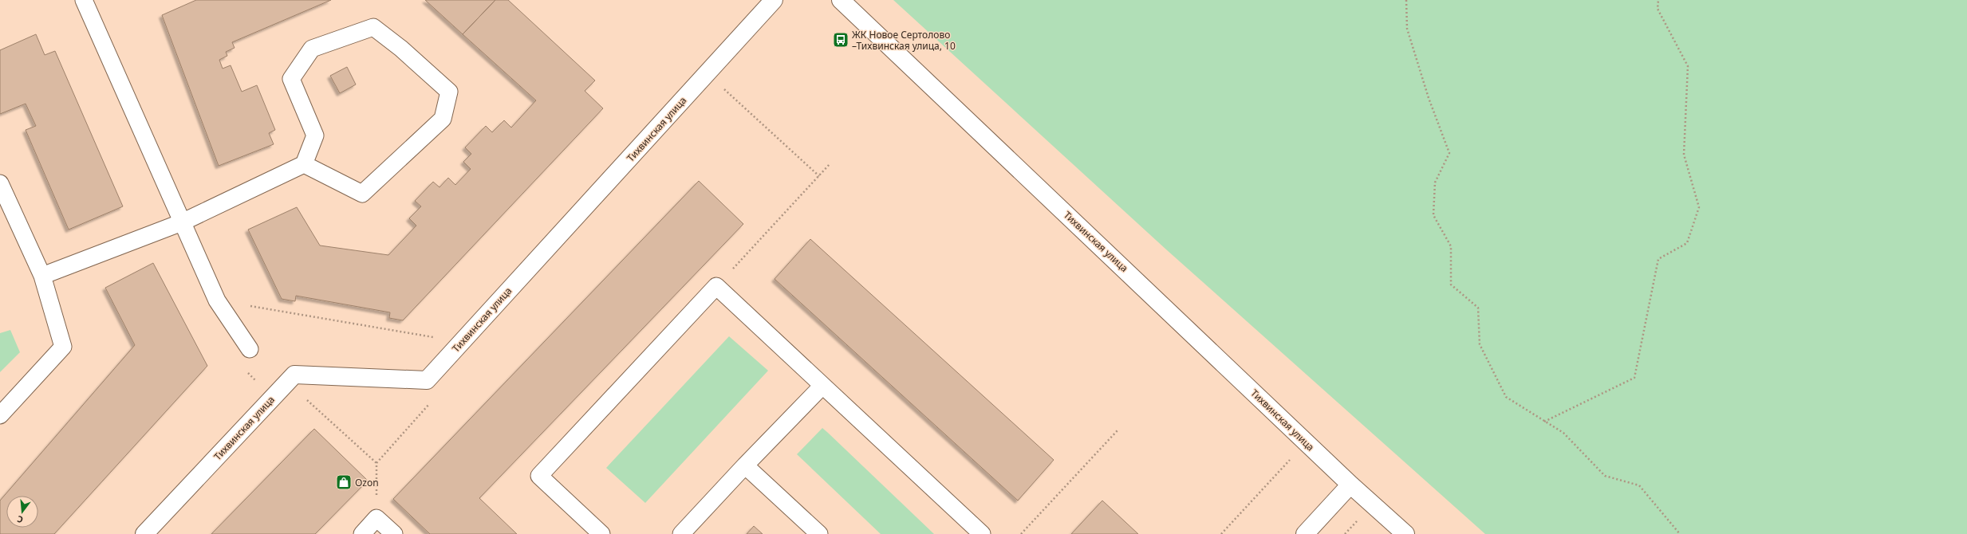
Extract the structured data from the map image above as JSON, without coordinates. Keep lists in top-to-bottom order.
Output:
{
  "streets": {
    "street": ["Тихвинская улица"]
  },
  "places": {
    "bus stop": ["ЖК Новое Сертолово –Тихвинская улица, 10"],
    "shop": ["Ozon"]
  },
  "north": "bottom"
}
